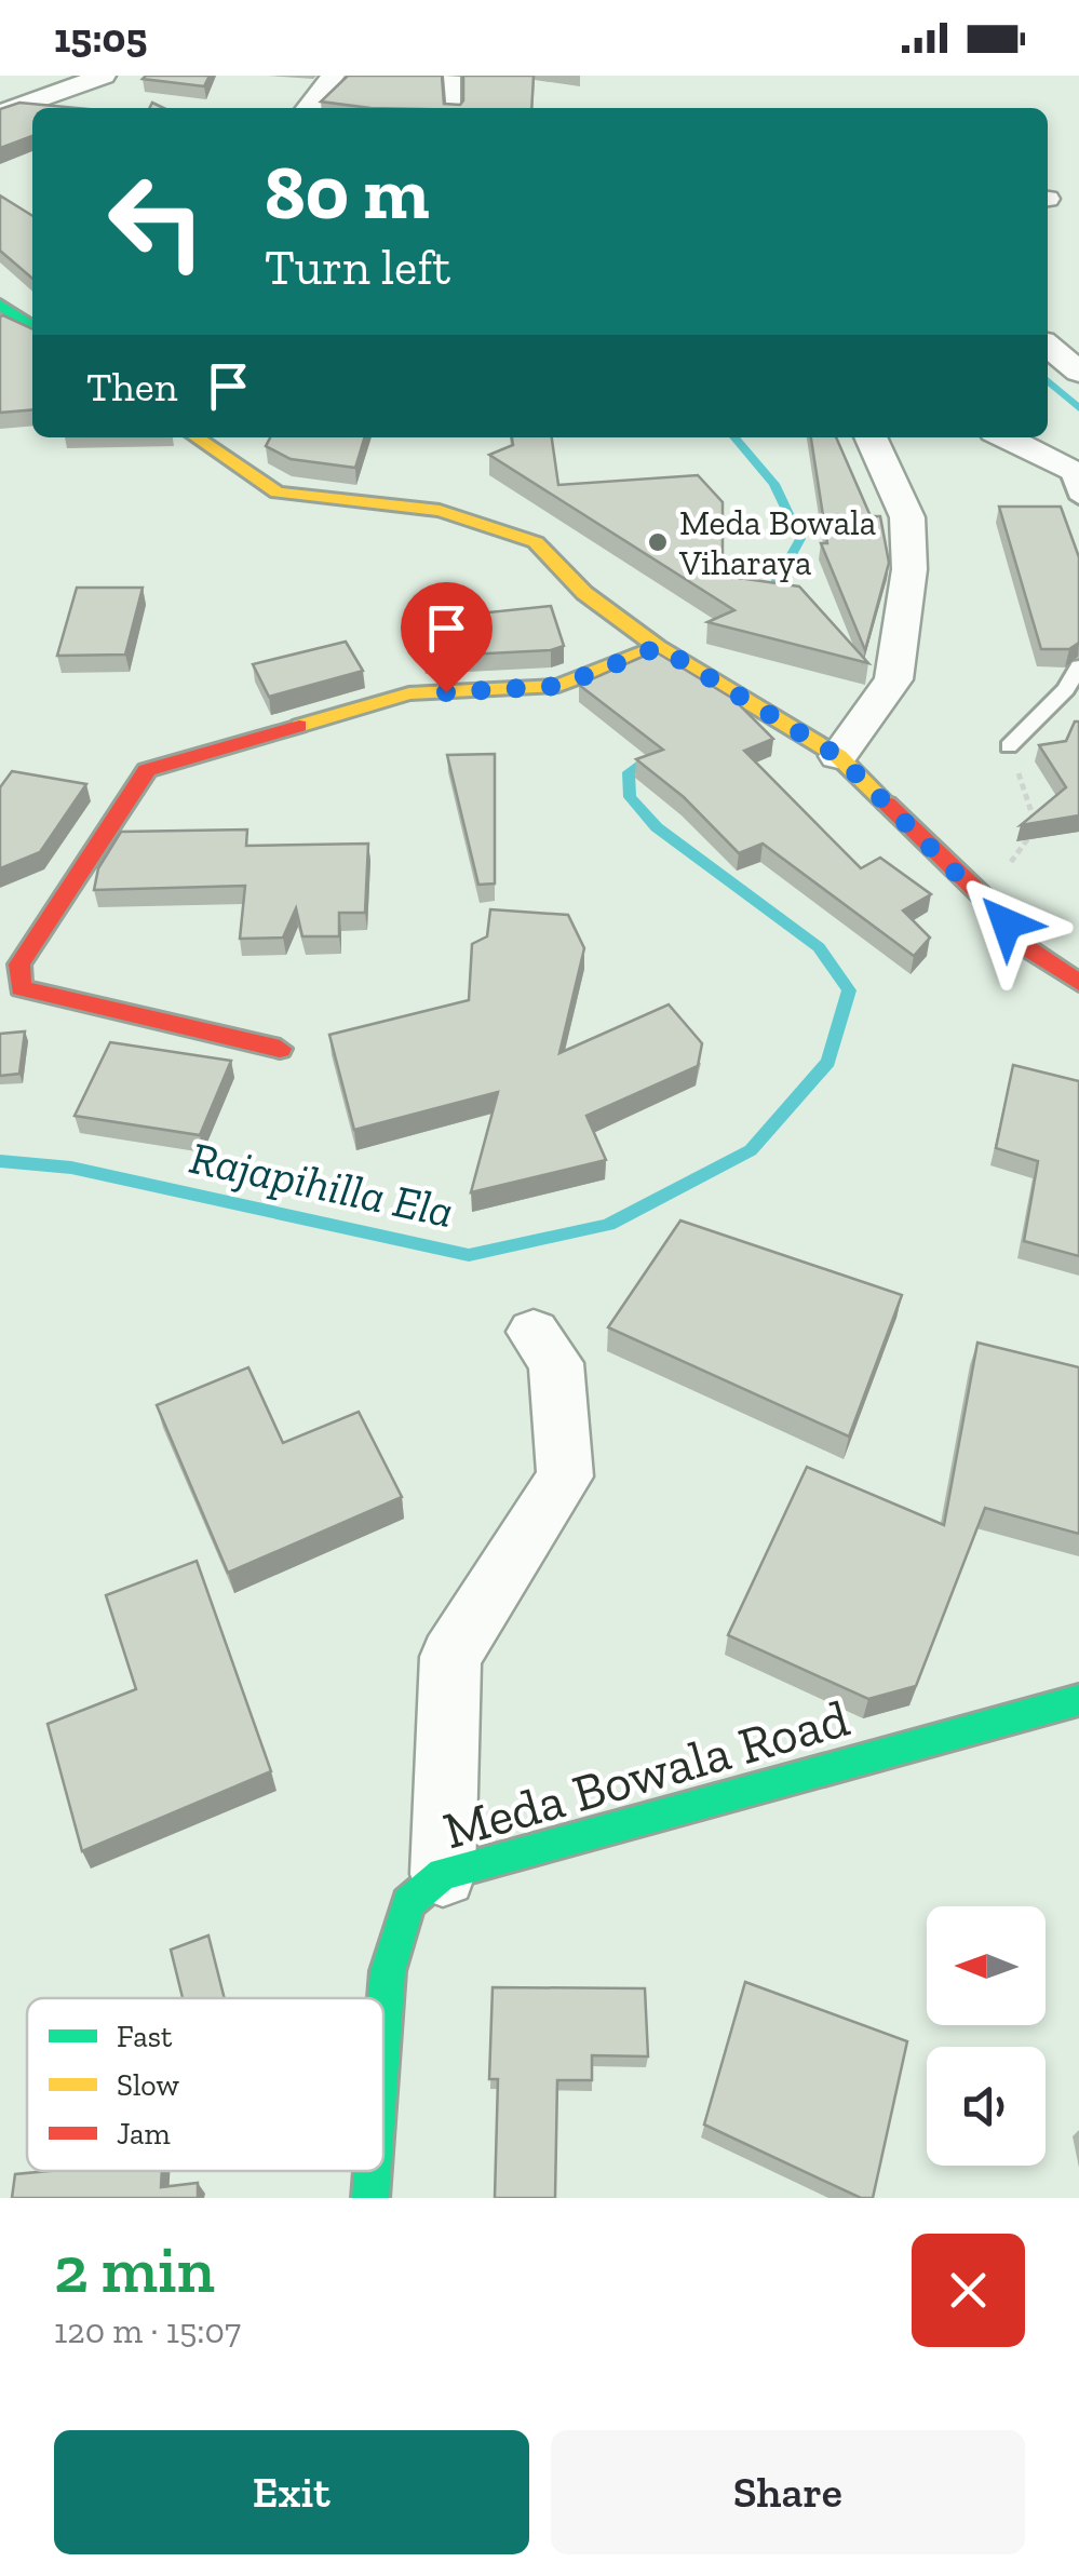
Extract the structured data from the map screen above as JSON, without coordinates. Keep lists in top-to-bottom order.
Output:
{
  "streets": {
    "street": ["Meda Bowala Road"]
  },
  "water": ["Rajapihilla Ela"],
  "places": ["Meda Bowala Viharaya"],
  "legend": ["Fast", "Slow", "Jam"],
  "north": "left",
  "page": {
    "status": "15:05",
    "turn": ["80 m", "Turn left"],
    "then": "Then",
    "heading": ["2 min", "120 m · 15:07"],
    "buttons": ["Exit", "Share"]
  }
}
